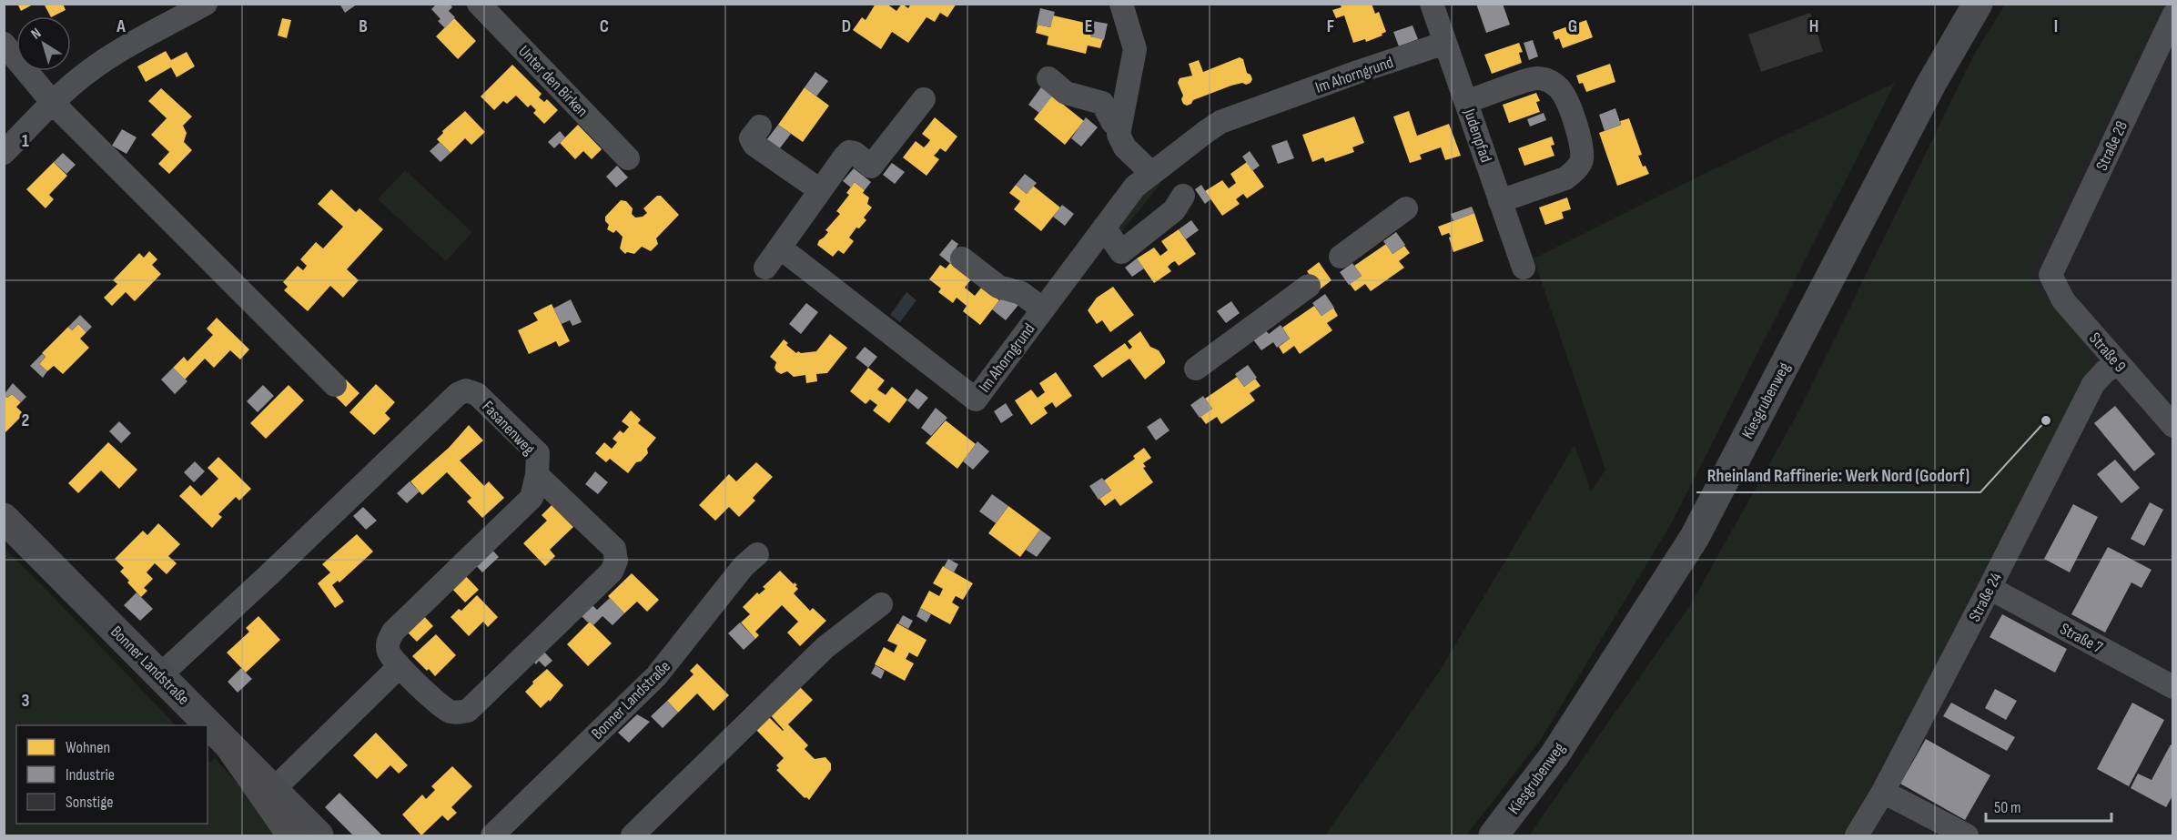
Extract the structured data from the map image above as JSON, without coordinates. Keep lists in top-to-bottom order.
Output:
{
  "streets": {
    "main road": ["Kiesgrubenweg", "Bonner Landstraße"],
    "street": [
      "Im Ahorngrund",
      "Unter den Birken",
      "Judenpfad",
      "Straße 28",
      "Straße 9",
      "Fasanenweg",
      "Straße 24",
      "Straße 7"
    ]
  },
  "crossings": [
    ["Im Ahorngrund", "Judenpfad"],
    ["Straße 28", "Straße 9"],
    ["Straße 9", "Straße 24"],
    ["Fasanenweg", "Bonner Landstraße"],
    ["Straße 24", "Straße 7"]
  ],
  "places": ["Rheinland Raffinerie: Werk Nord (Godorf)"],
  "legend": ["Wohnen", "Industrie", "Sonstige"],
  "scale_bar": "50 m",
  "north": "top left",
  "grid": {
    "columns": [
      "A",
      "B",
      "C",
      "D",
      "E",
      "F",
      "G",
      "H",
      "I"
    ],
    "rows": ["1", "2", "3"]
  }
}
